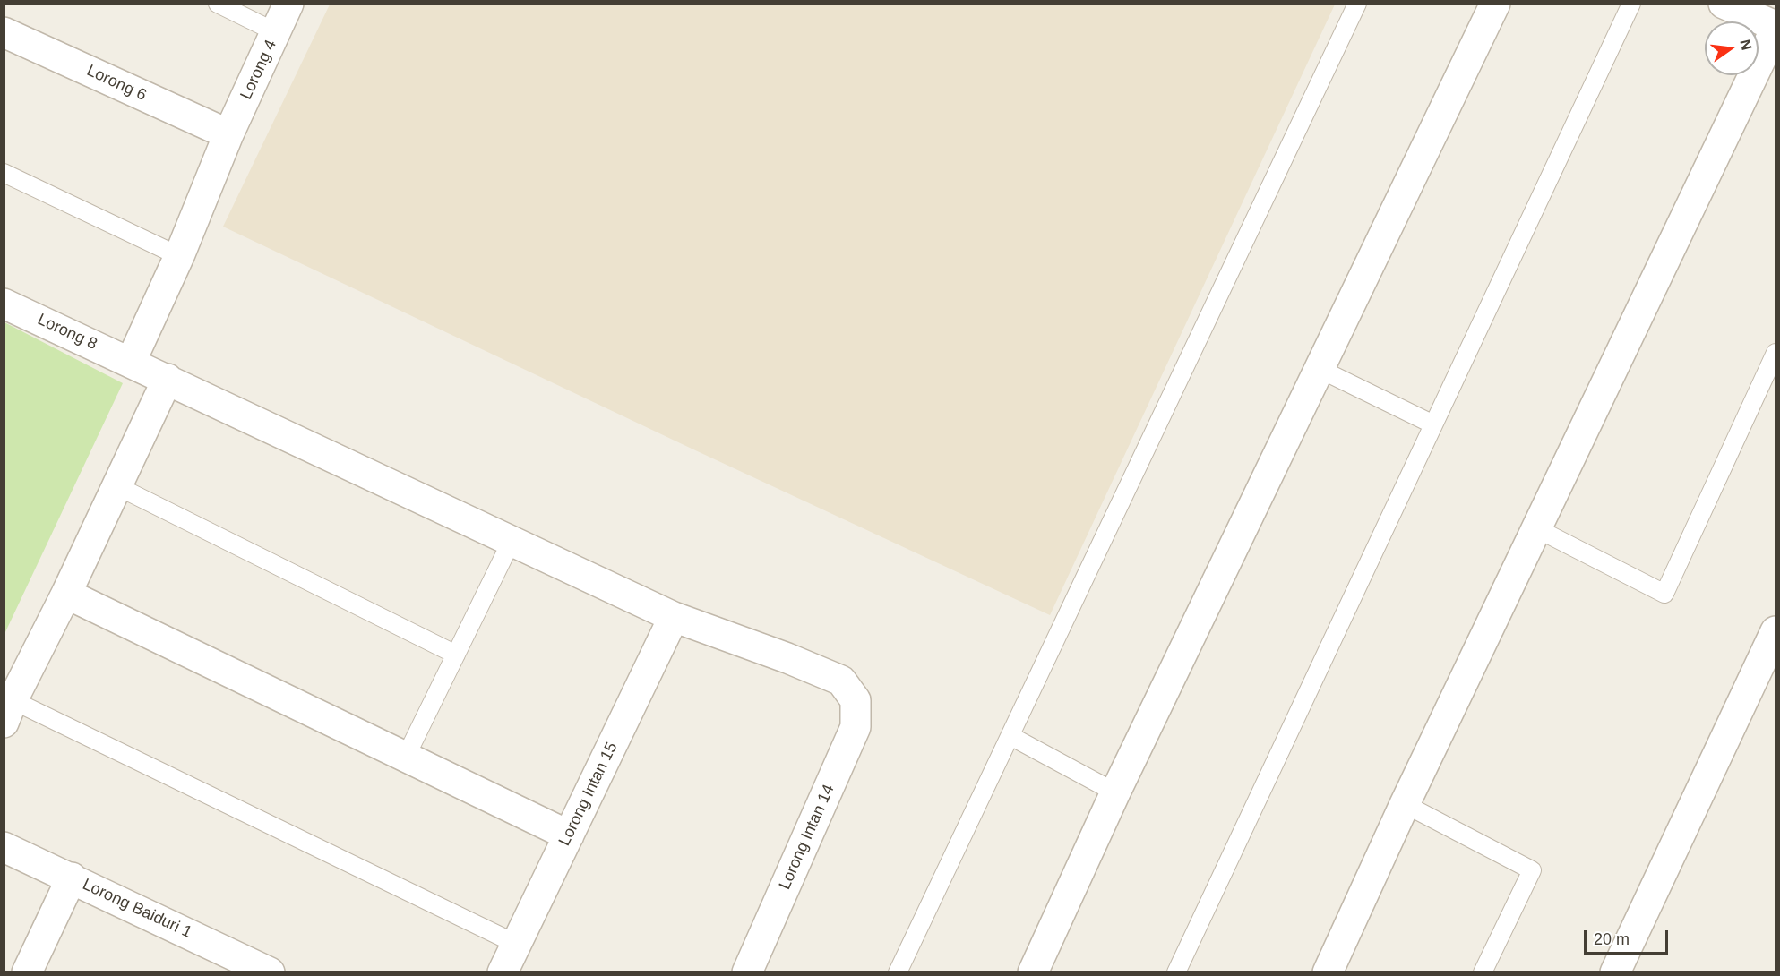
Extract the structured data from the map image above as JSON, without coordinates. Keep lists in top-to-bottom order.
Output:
{
  "streets": {
    "street": [
      "Lorong 4",
      "Lorong 6",
      "Lorong 8",
      "Lorong Intan 15",
      "Lorong Intan 14",
      "Lorong Baiduri 1"
    ]
  },
  "crossings": [
    ["Lorong 4", "Lorong 6"],
    ["Lorong 4", "Lorong 8"],
    ["Lorong 8", "Lorong Intan 15"],
    ["Lorong 8", "Lorong Intan 14"]
  ],
  "scale_bar": "20 m",
  "north": "right"
}
